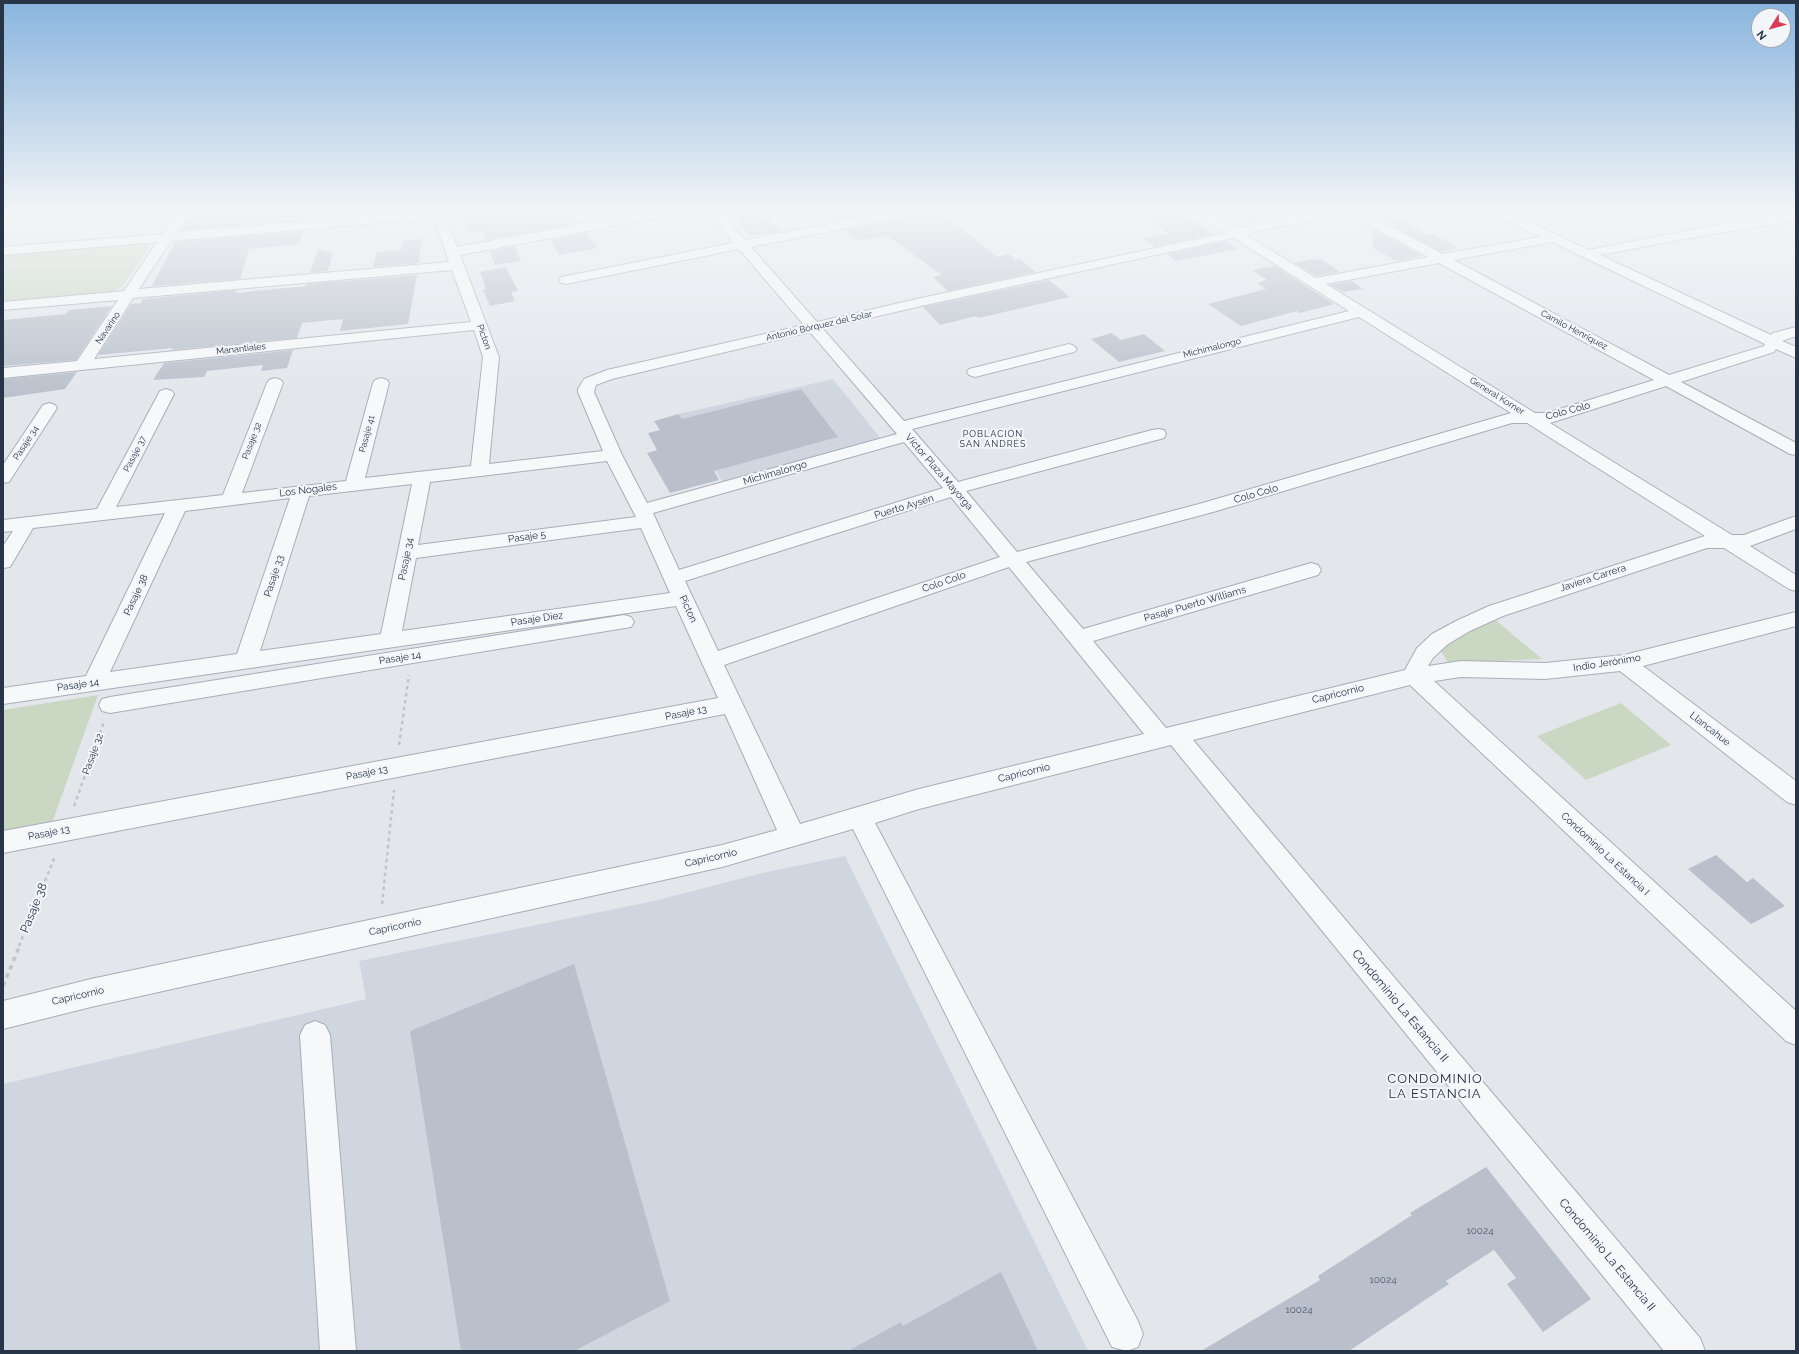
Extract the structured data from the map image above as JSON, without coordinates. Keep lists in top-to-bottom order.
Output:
{
  "streets": {
    "street": [
      "Antonio Bórquez del Solar",
      "Navarino",
      "Camilo Henríquez",
      "Picton",
      "Michimalongo",
      "Manantiales",
      "General Korner",
      "Colo Colo",
      "Pasaje 41",
      "Pasaje 32",
      "Pasaje 34",
      "Pasaje 37",
      "Víctor Plaza Mayorga",
      "Los Nogales",
      "Puerto Aysén",
      "Pasaje 5",
      "Pasaje 33",
      "Javiera Carrera",
      "Pasaje 38",
      "Pasaje Puerto Williams",
      "Pasaje Diez",
      "Pasaje 14",
      "Indio Jerónimo",
      "Capricornio",
      "Pasaje 13",
      "Llancahue",
      "Condominio La Estancia I",
      "Condominio La Estancia II"
    ]
  },
  "crossings": [
    ["Antonio Bórquez del Solar", "Picton"],
    ["Antonio Bórquez del Solar", "Víctor Plaza Mayorga"],
    ["Navarino", "Manantiales"],
    ["Camilo Henríquez", "Colo Colo"],
    ["Picton", "Michimalongo"],
    ["Picton", "Manantiales"],
    ["Picton", "Colo Colo"],
    ["Picton", "Los Nogales"],
    ["Picton", "Puerto Aysén"],
    ["Picton", "Pasaje 5"],
    ["Picton", "Pasaje Diez"],
    ["Picton", "Pasaje 14"],
    ["Picton", "Capricornio"],
    ["Picton", "Pasaje 13"],
    ["Michimalongo", "General Korner"],
    ["Michimalongo", "Víctor Plaza Mayorga"],
    ["Michimalongo", "Pasaje 5"],
    ["General Korner", "Colo Colo"],
    ["General Korner", "Javiera Carrera"],
    ["Colo Colo", "Víctor Plaza Mayorga"],
    ["Pasaje 41", "Los Nogales"],
    ["Pasaje 32", "Los Nogales"],
    ["Pasaje 32", "Pasaje 38"],
    ["Pasaje 32", "Pasaje 14"],
    ["Pasaje 32", "Pasaje 13"],
    ["Pasaje 34", "Los Nogales"],
    ["Pasaje 34", "Pasaje 5"],
    ["Pasaje 34", "Pasaje Diez"],
    ["Pasaje 34", "Pasaje 14"],
    ["Pasaje 37", "Los Nogales"],
    ["Víctor Plaza Mayorga", "Puerto Aysén"],
    ["Víctor Plaza Mayorga", "Pasaje Puerto Williams"],
    ["Víctor Plaza Mayorga", "Capricornio"],
    ["Víctor Plaza Mayorga", "Condominio La Estancia II"],
    ["Los Nogales", "Pasaje 33"],
    ["Los Nogales", "Pasaje 38"],
    ["Pasaje 33", "Pasaje 14"],
    ["Javiera Carrera", "Indio Jerónimo"],
    ["Javiera Carrera", "Capricornio"],
    ["Javiera Carrera", "Condominio La Estancia I"],
    ["Pasaje 38", "Pasaje 14"],
    ["Pasaje 38", "Pasaje 13"],
    ["Pasaje Diez", "Pasaje 14"],
    ["Indio Jerónimo", "Capricornio"],
    ["Indio Jerónimo", "Llancahue"],
    ["Indio Jerónimo", "Condominio La Estancia I"],
    ["Capricornio", "Condominio La Estancia I"],
    ["Capricornio", "Condominio La Estancia II"]
  ],
  "districts": ["POBLACIÓN SAN ANDRÉS", "CONDOMINIO LA ESTANCIA"],
  "house_numbers": ["10024", "10024", "10024"],
  "north": "bottom left"
}
